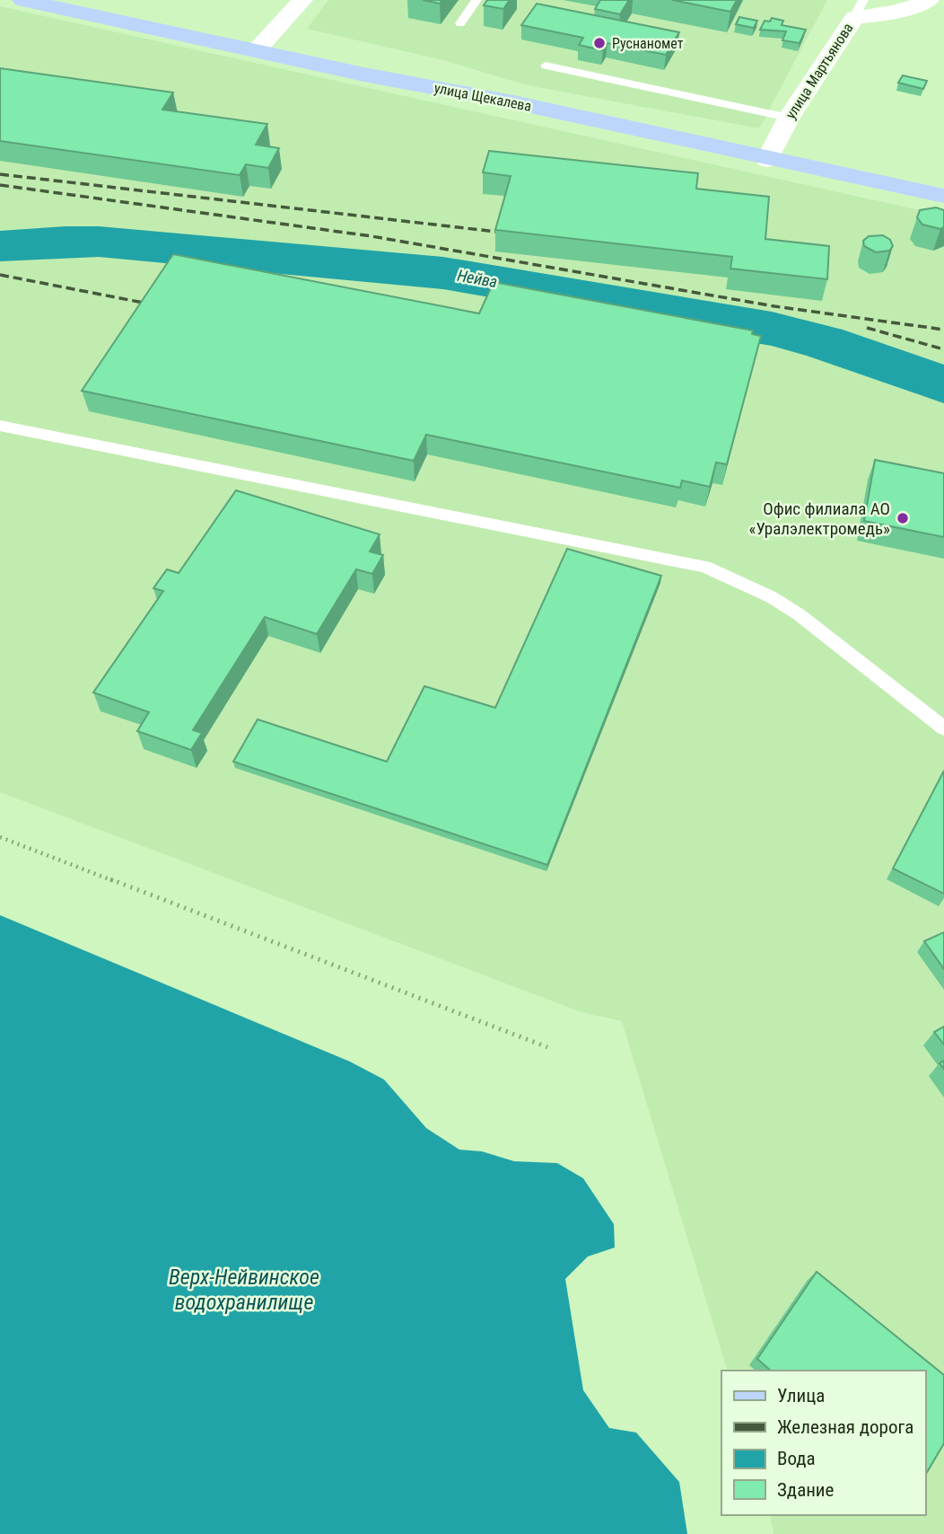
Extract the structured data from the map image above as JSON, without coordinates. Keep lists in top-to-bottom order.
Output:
{
  "streets": {
    "main road": ["улица Щекалева"],
    "street": ["улица Мартьянова"]
  },
  "crossings": [
    ["улица Мартьянова", "улица Щекалева"]
  ],
  "water": ["Нейва", "Верх-Нейвинское водохранилище"],
  "places": ["Руснаномет", "Офис филиала АО «Уралэлектромедь»"],
  "legend": [
    "Улица",
    "Железная дорога",
    "Вода",
    "Здание"
  ]
}
